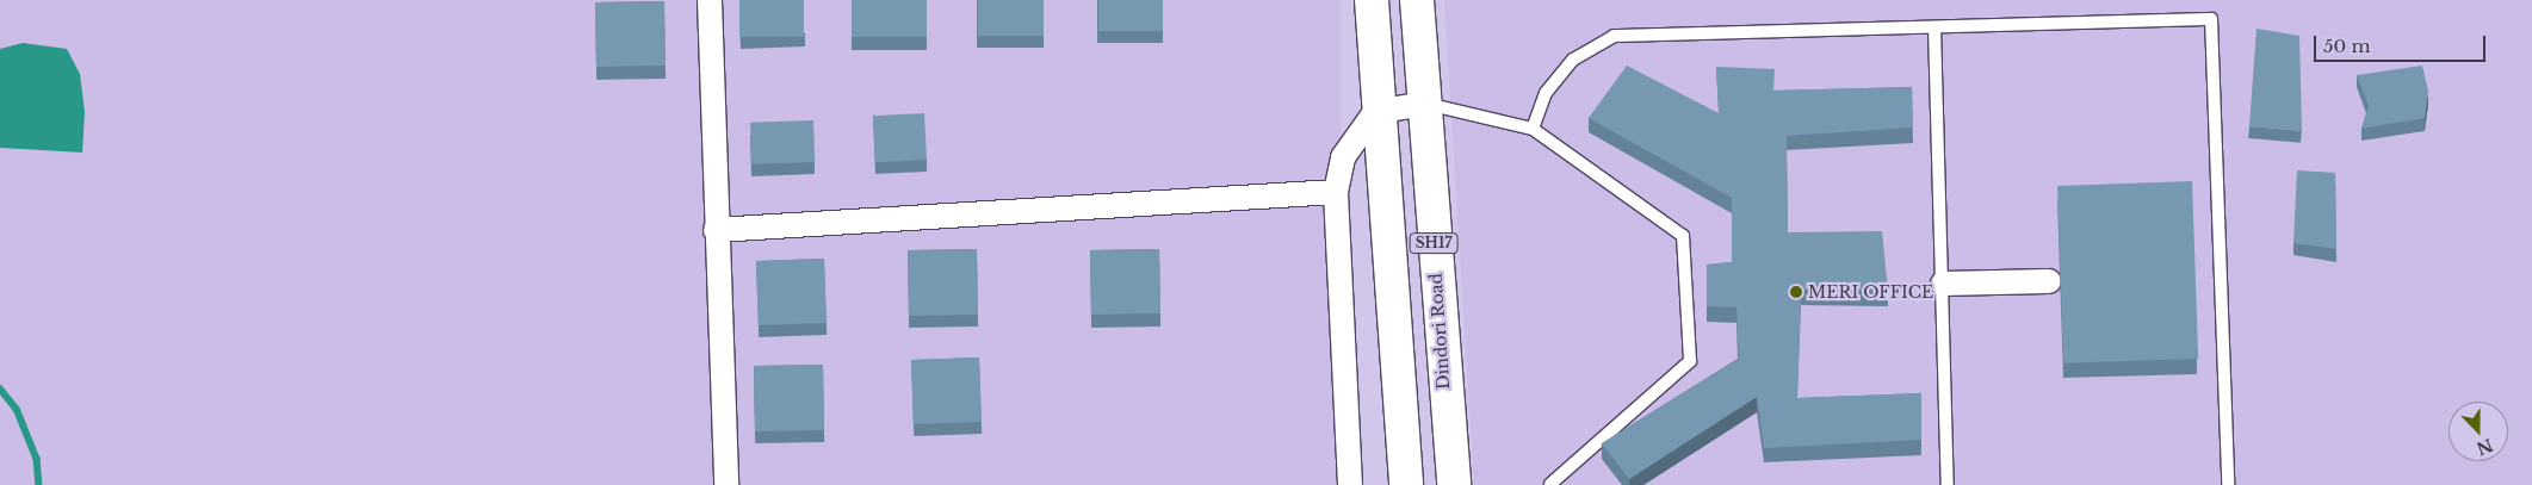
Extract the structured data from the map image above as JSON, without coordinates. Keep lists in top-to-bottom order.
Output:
{
  "streets": {
    "main road": ["SH17", "Dindori Road"]
  },
  "places": ["MERI OFFICE"],
  "scale_bar": "50 m",
  "north": "bottom"
}
